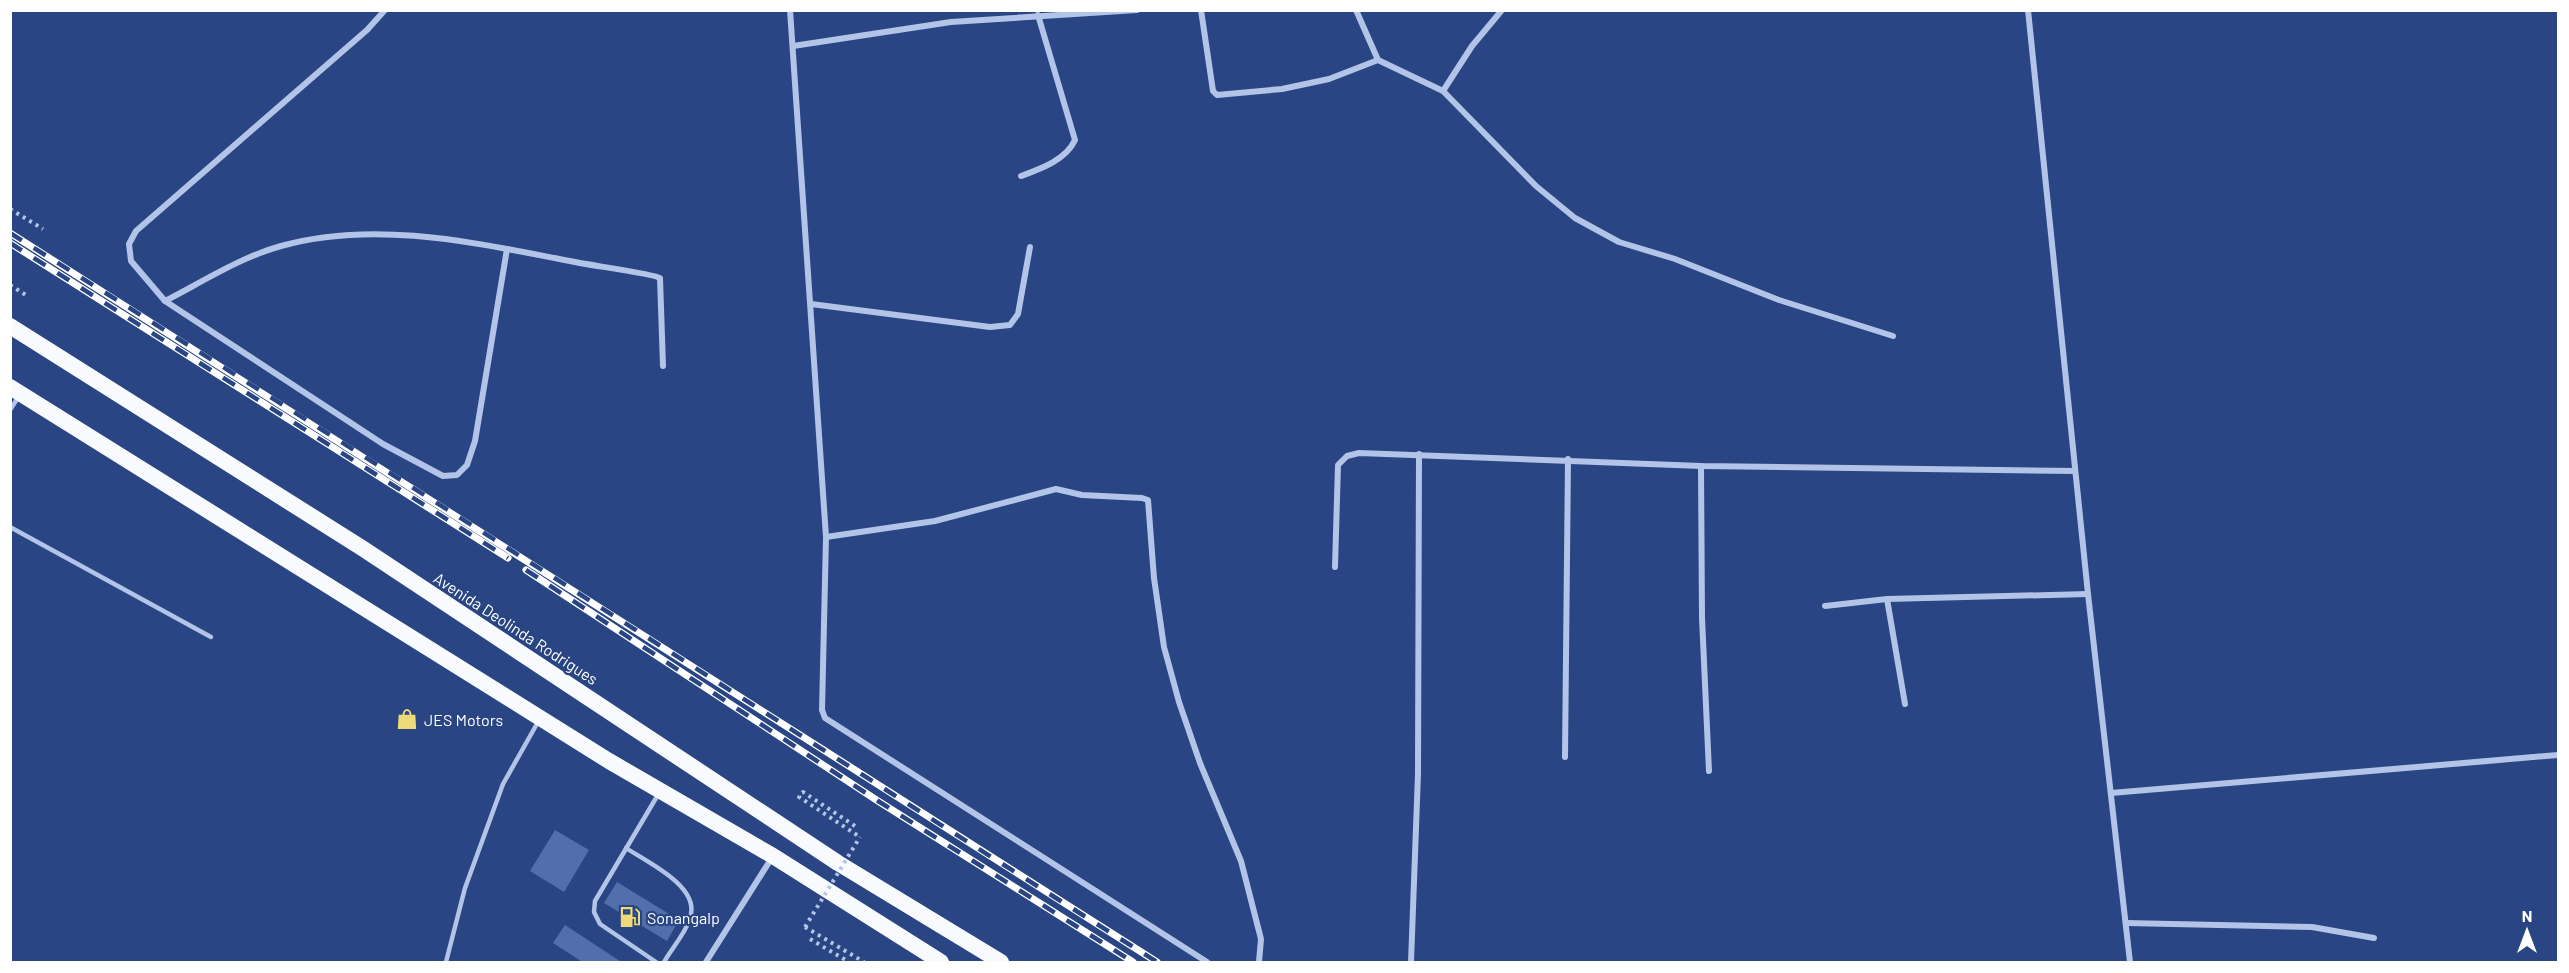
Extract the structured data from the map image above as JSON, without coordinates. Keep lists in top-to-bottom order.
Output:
{
  "streets": {
    "highway": ["Avenida Deolinda Rodrigues"]
  },
  "places": {
    "shop": ["JES Motors"],
    "fuel station": ["Sonangalp"]
  },
  "north": "top"
}
